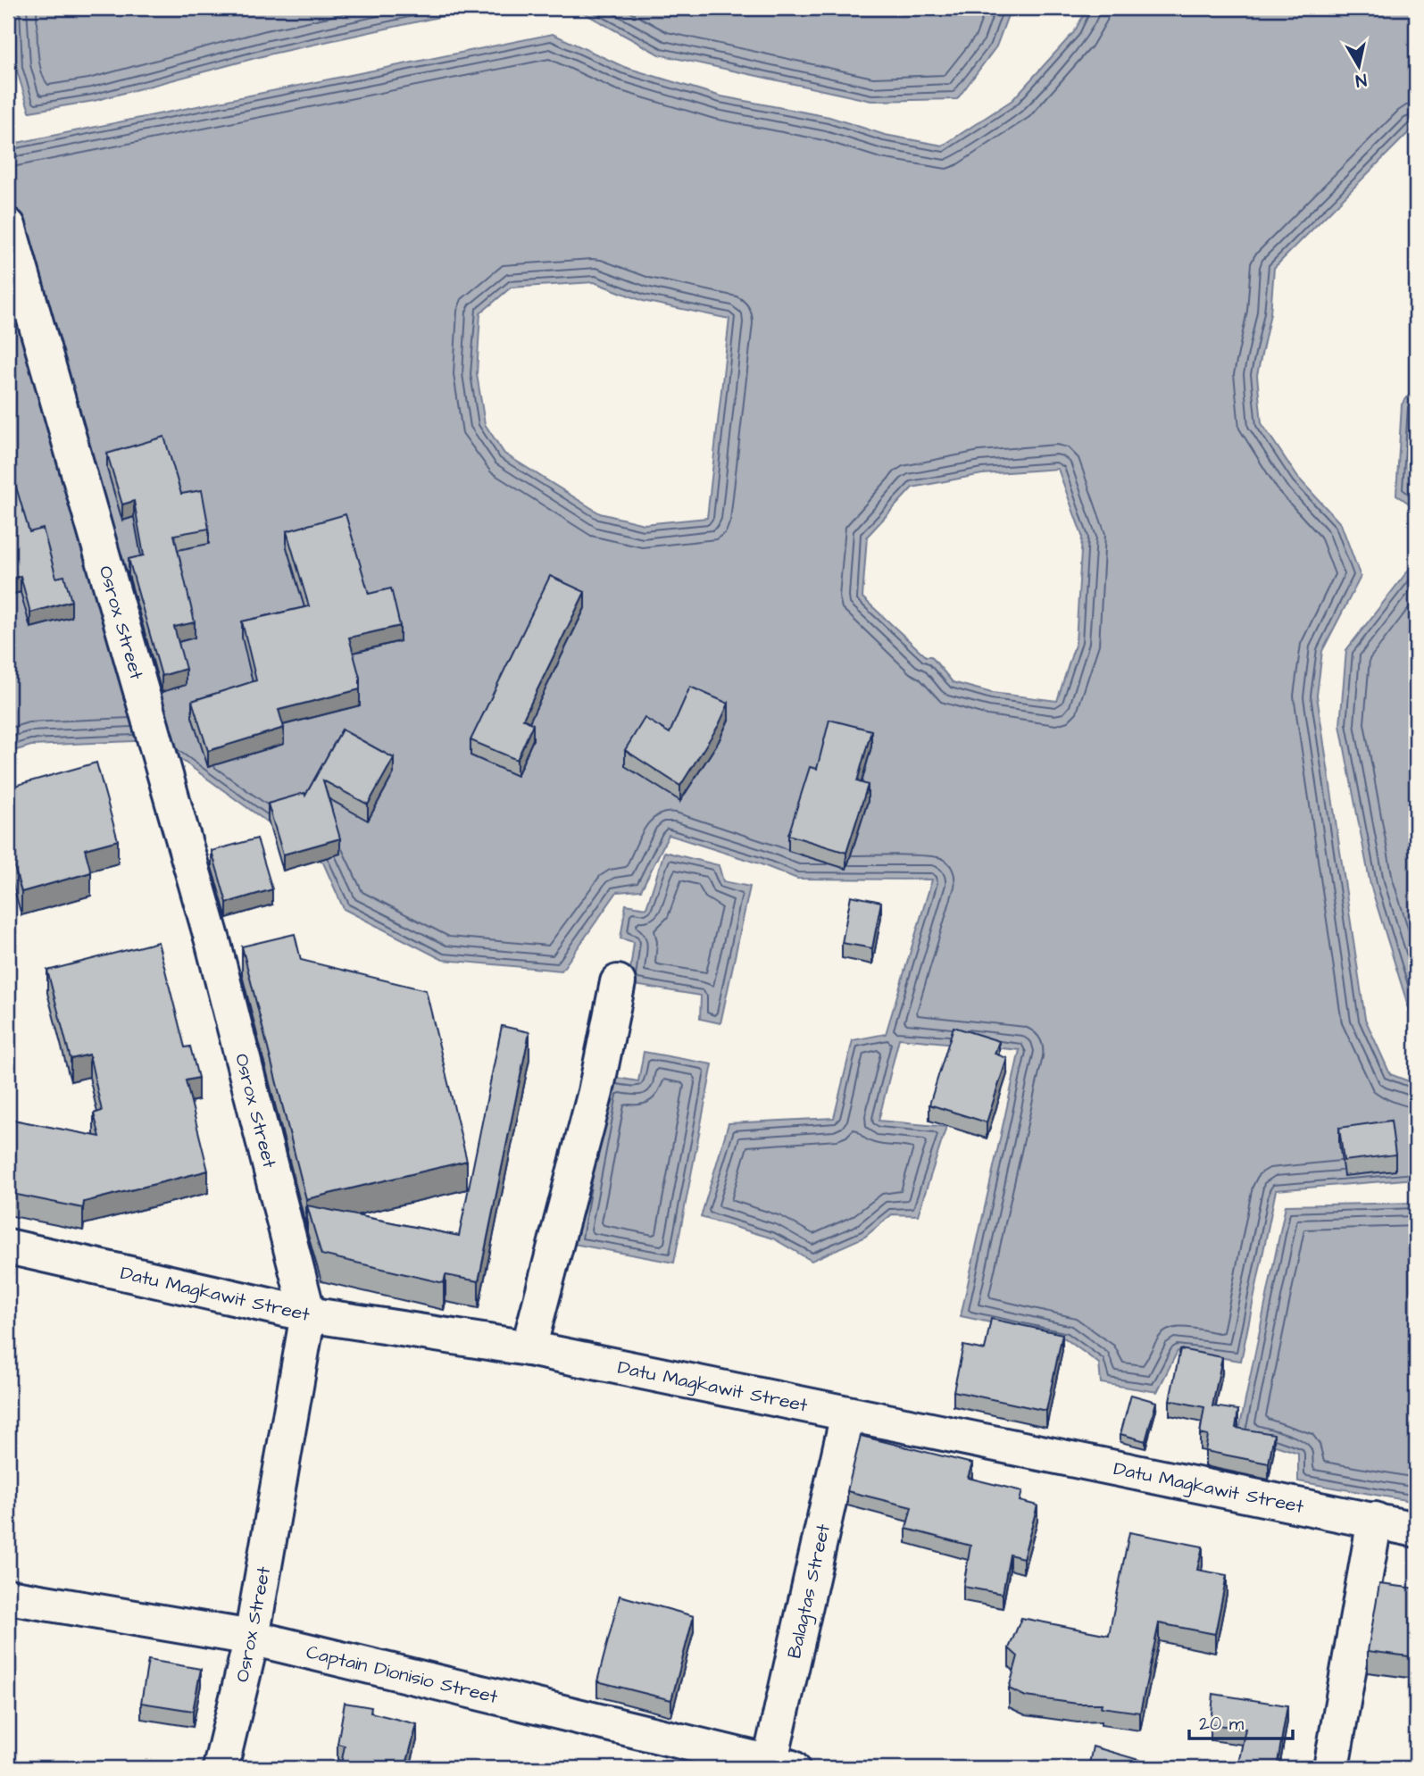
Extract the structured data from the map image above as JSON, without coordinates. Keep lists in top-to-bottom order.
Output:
{
  "streets": {
    "street": [
      "Osrox Street",
      "Datu Magkawit Street",
      "Balagtas Street",
      "Captain Dionisio Street"
    ]
  },
  "crossings": [
    ["Osrox Street", "Datu Magkawit Street"],
    ["Osrox Street", "Captain Dionisio Street"],
    ["Datu Magkawit Street", "Balagtas Street"],
    ["Balagtas Street", "Captain Dionisio Street"]
  ],
  "scale_bar": "20 m",
  "north": "bottom"
}
